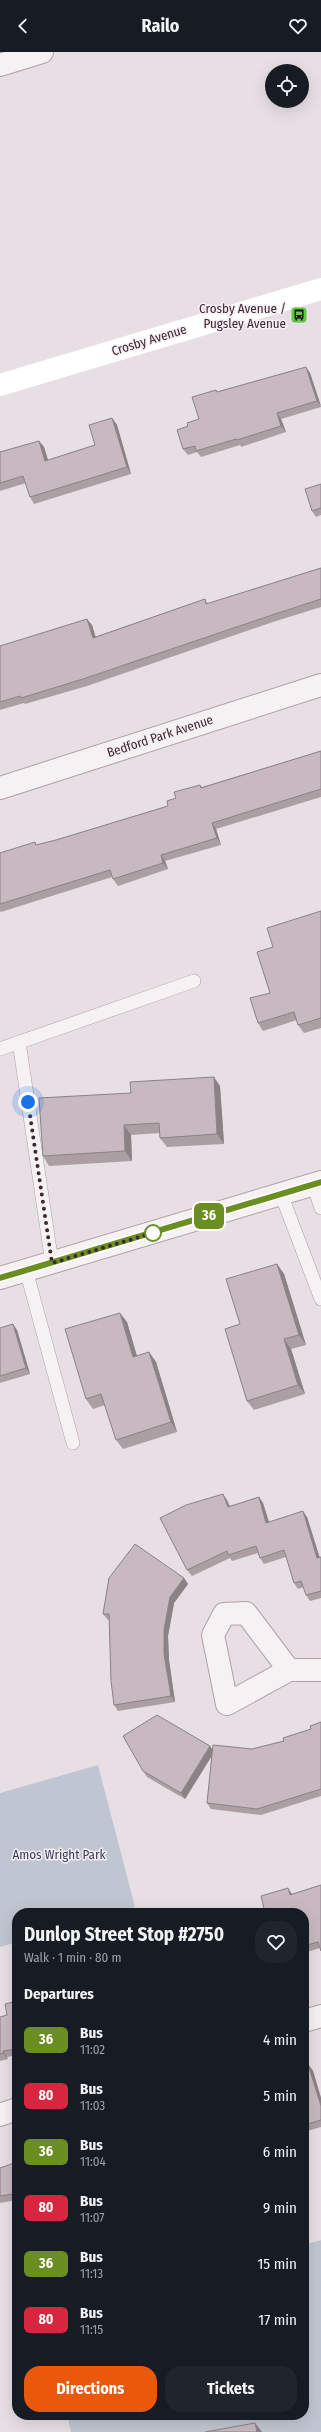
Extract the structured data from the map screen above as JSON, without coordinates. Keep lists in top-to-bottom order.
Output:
{
  "streets": {
    "street": ["Crosby Avenue", "Bedford Park Avenue"]
  },
  "parks": ["Amos Wright Park"],
  "places": {
    "bus stop": ["Crosby Avenue / Pugsley Avenue"]
  },
  "lines": ["bus line 36"],
  "page": {
    "header": "Railo",
    "on_map": "36",
    "heading": [
      ["Dunlop Street Stop #2750", "Walk · 1 min · 80 m"],
      "Departures"
    ],
    "list": [
      {
        "mark": "36",
        "name": "Bus",
        "note": "11:02",
        "value": "4 min"
      },
      {
        "mark": "80",
        "name": "Bus",
        "note": "11:03",
        "value": "5 min"
      },
      {
        "mark": "36",
        "name": "Bus",
        "note": "11:04",
        "value": "6 min"
      },
      {
        "mark": "80",
        "name": "Bus",
        "note": "11:07",
        "value": "9 min"
      },
      {
        "mark": "36",
        "name": "Bus",
        "note": "11:13",
        "value": "15 min"
      },
      {
        "mark": "80",
        "name": "Bus",
        "note": "11:15",
        "value": "17 min"
      }
    ],
    "buttons": ["Directions", "Tickets"]
  }
}
